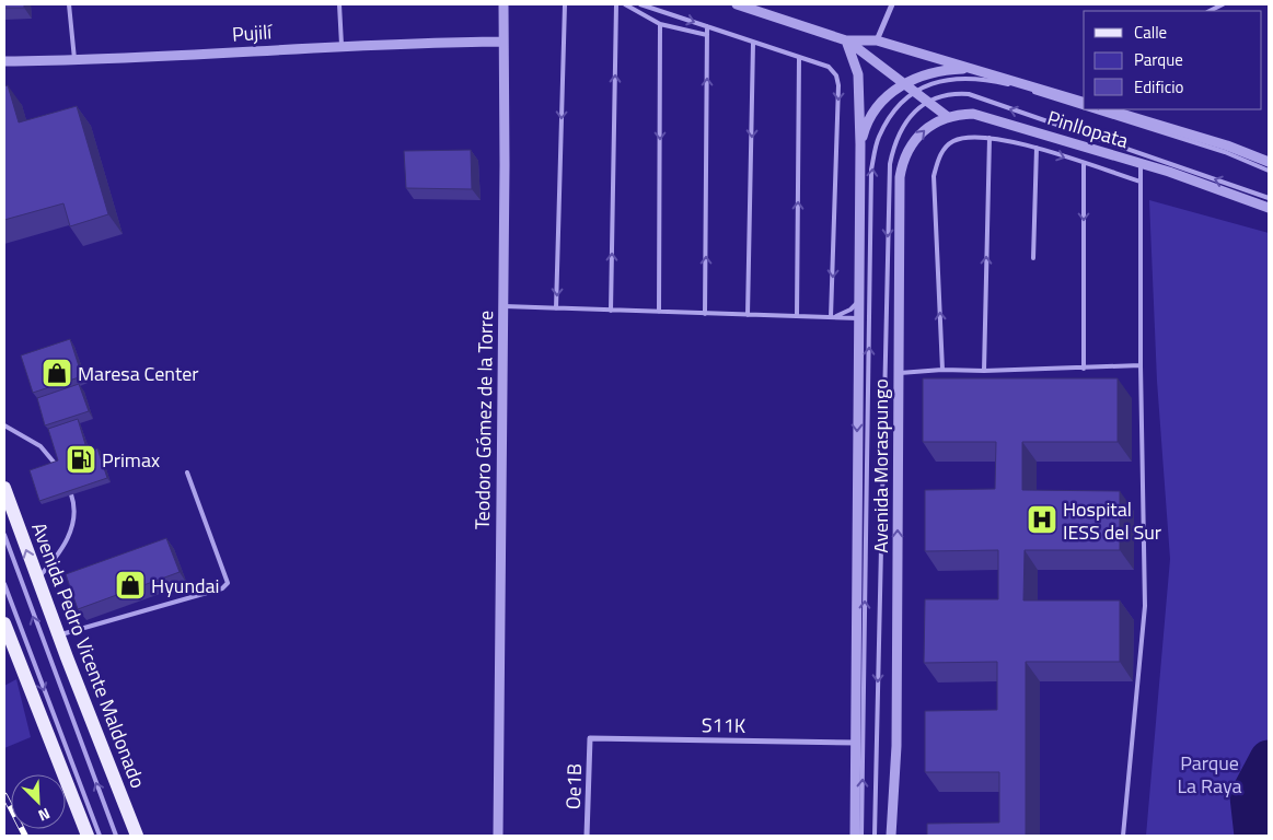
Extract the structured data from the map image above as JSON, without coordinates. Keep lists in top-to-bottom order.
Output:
{
  "streets": {
    "main road": ["Avenida Pedro Vicente Maldonado"],
    "street": [
      "Pujilí",
      "Pinllopata",
      "Teodoro Gómez de la Torre",
      "Avenida Moraspungo",
      "S11K",
      "Oe1B"
    ]
  },
  "crossings": [
    ["Pujilí", "Teodoro Gómez de la Torre"],
    ["Pinllopata", "Avenida Moraspungo"],
    ["Avenida Moraspungo", "S11K"],
    ["S11K", "Oe1B"]
  ],
  "parks": ["Parque La Raya"],
  "places": {
    "shop": ["Maresa Center", "Hyundai"],
    "fuel station": ["Primax"],
    "hospital": ["Hospital IESS del Sur"]
  },
  "legend": ["Calle", "Parque", "Edificio"],
  "north": "bottom right"
}
